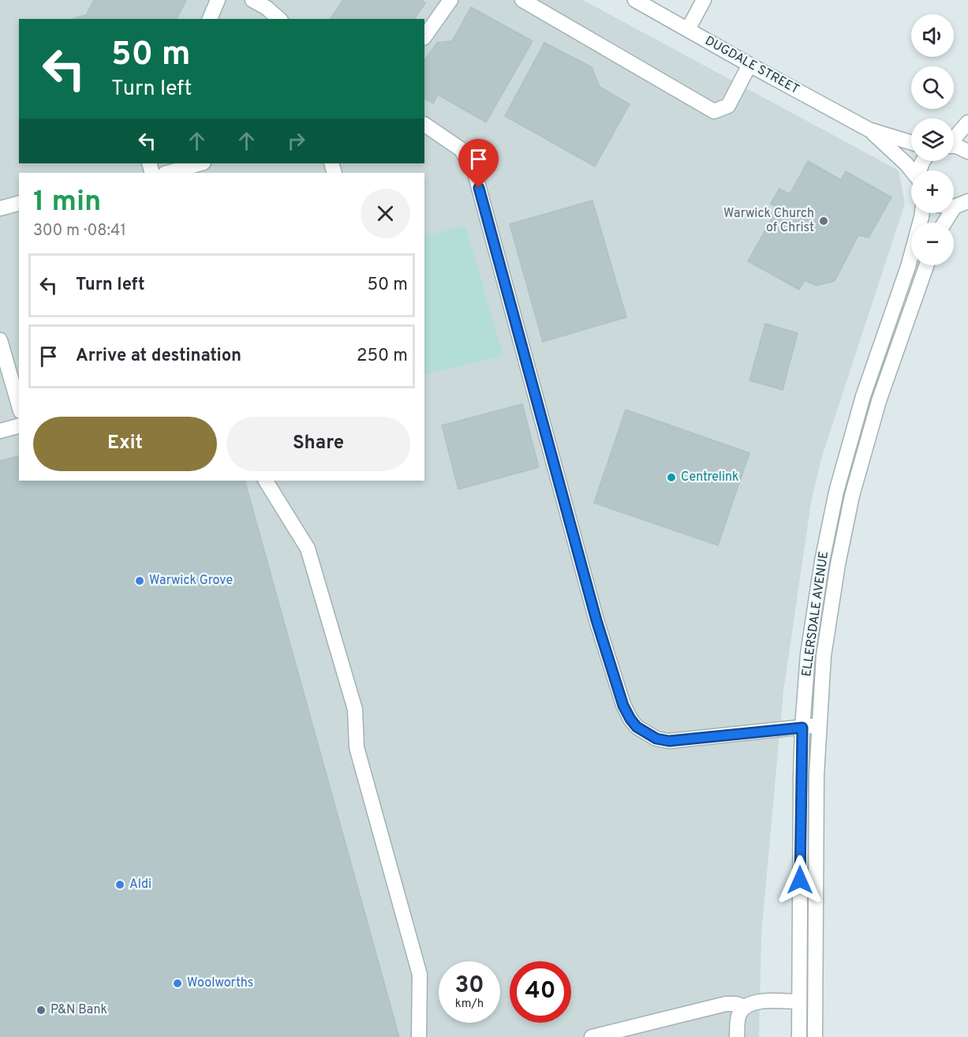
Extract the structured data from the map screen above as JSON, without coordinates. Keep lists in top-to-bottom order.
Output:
{
  "streets": {
    "street": ["DUGDALE STREET", "ELLERSDALE AVENUE"]
  },
  "places": [
    "Warwick Church of Christ",
    "Centrelink",
    "Warwick Grove",
    "Aldi",
    "Woolworths",
    "P&N Bank"
  ],
  "page": {
    "map_buttons": ["+", "−"],
    "turn": ["50 m", "Turn left"],
    "heading": ["1 min", "300 m · 08:41"],
    "list": [
      {
        "name": "Turn left",
        "value": "50 m"
      },
      {
        "name": "Arrive at destination",
        "value": "250 m"
      }
    ],
    "buttons": ["Exit", "Share"],
    "speed": "30 km/h",
    "limit": "40"
  }
}
